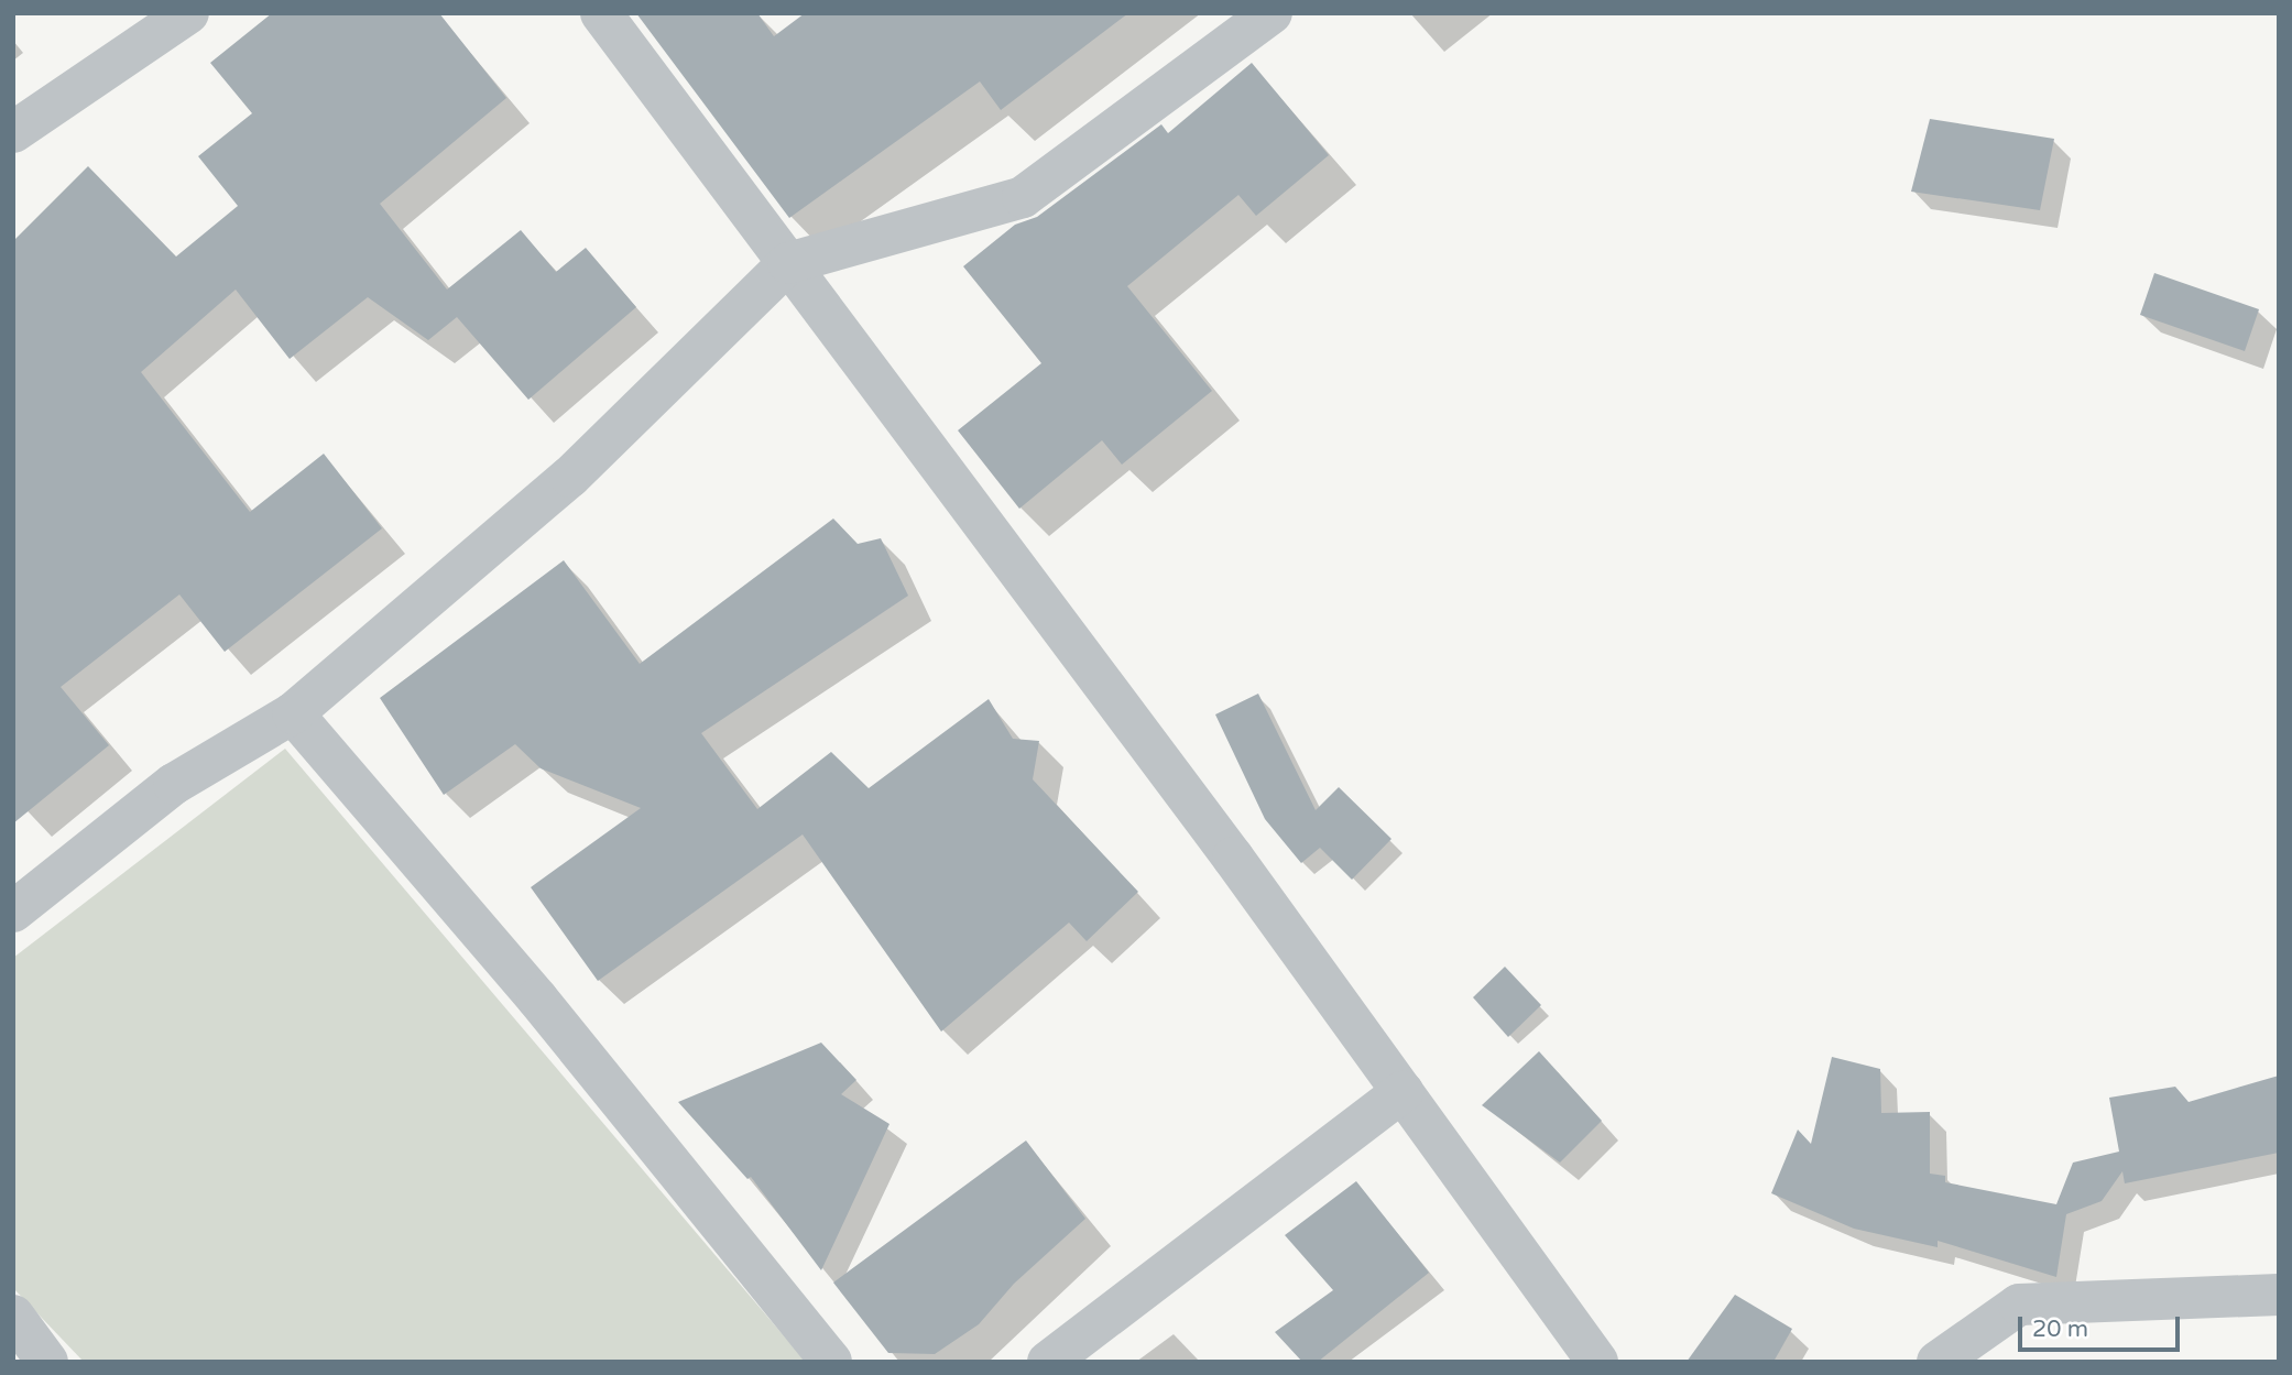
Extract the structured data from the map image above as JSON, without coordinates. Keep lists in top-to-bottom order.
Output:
{
  "scale_bar": "20 m"
}
